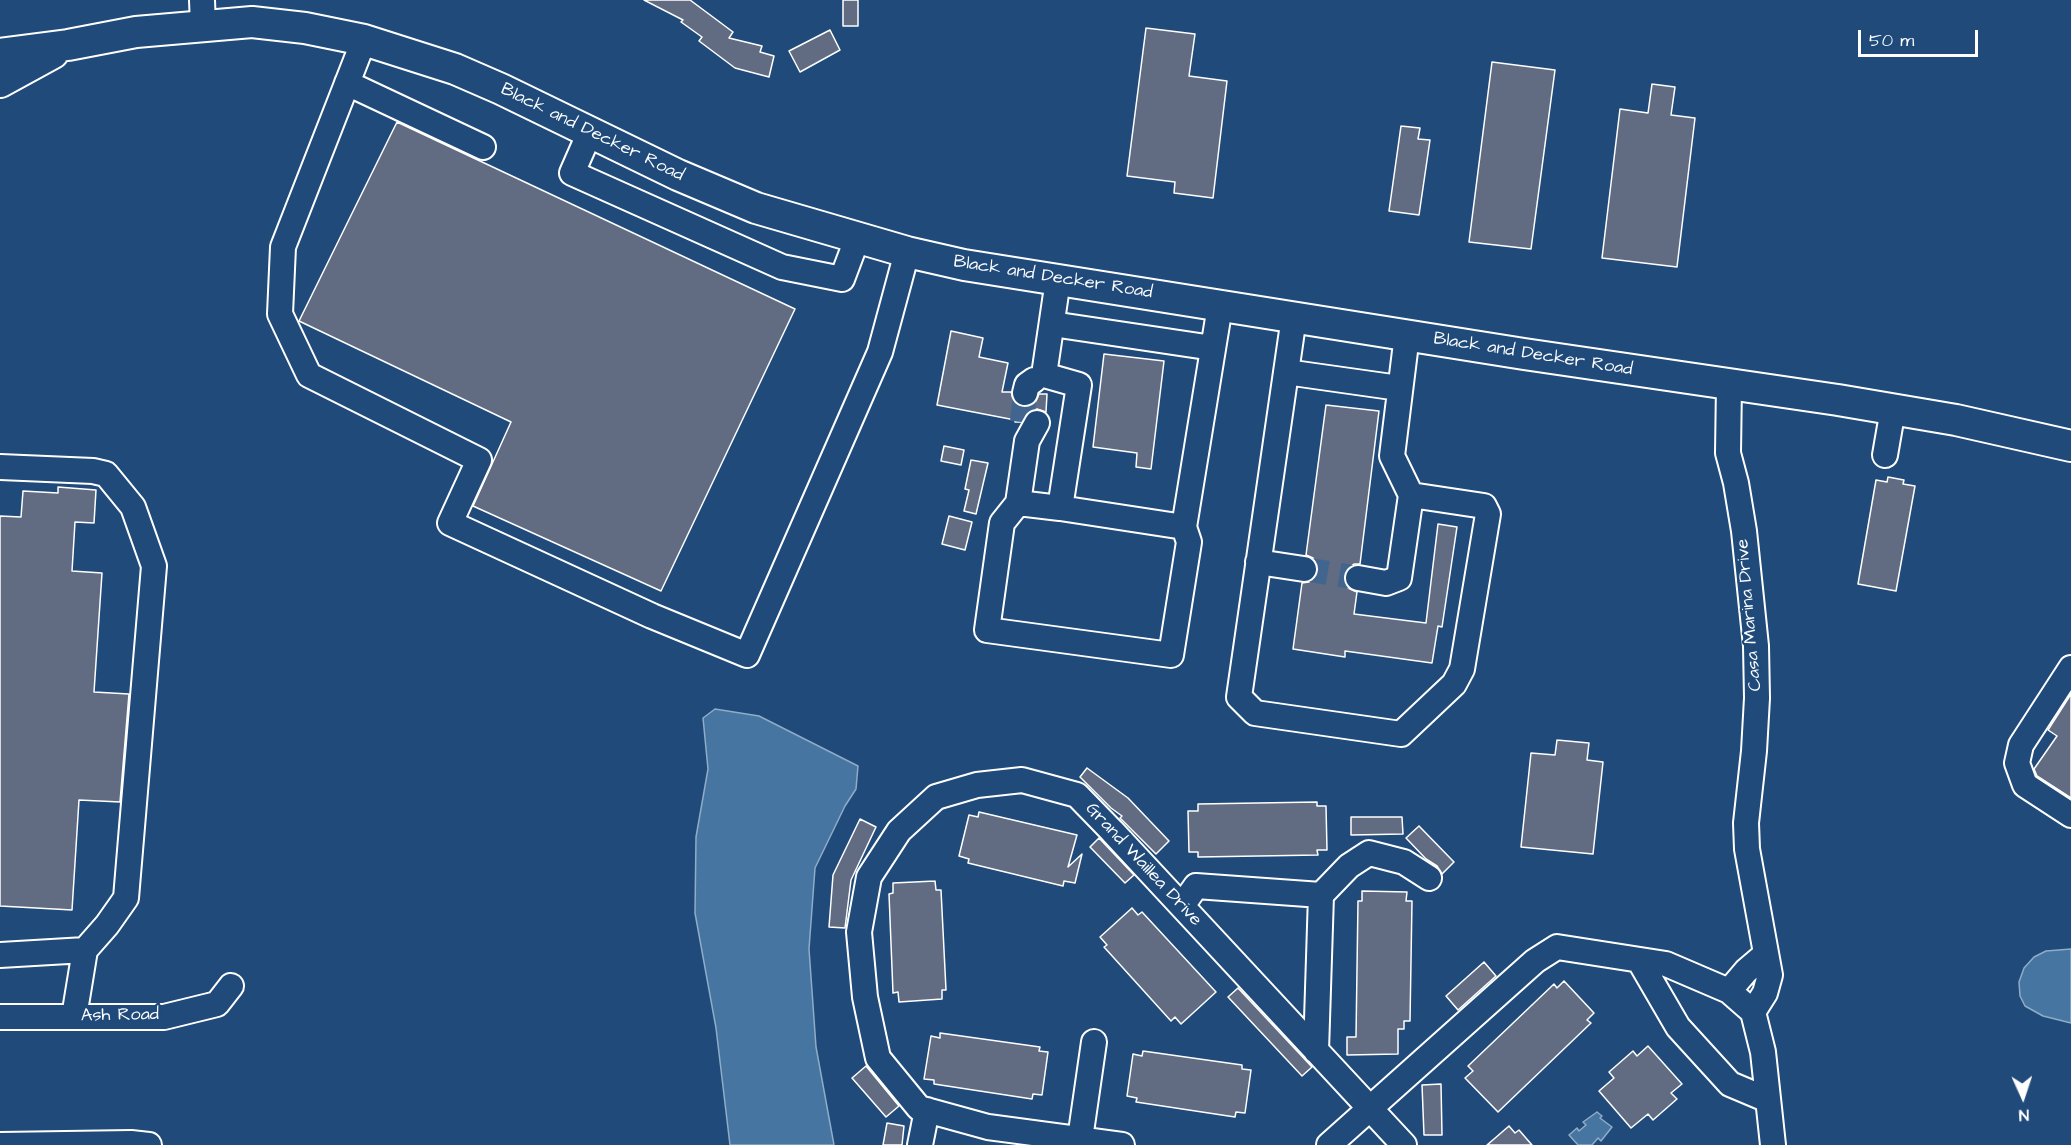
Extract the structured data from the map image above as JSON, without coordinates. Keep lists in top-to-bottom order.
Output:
{
  "streets": {
    "main road": ["Black and Decker Road"],
    "street": ["Casa Marina Drive", "Grand Waillea Drive", "Ash Road"]
  },
  "crossings": [
    ["Black and Decker Road", "Casa Marina Drive"]
  ],
  "scale_bar": "50 m",
  "north": "bottom"
}
